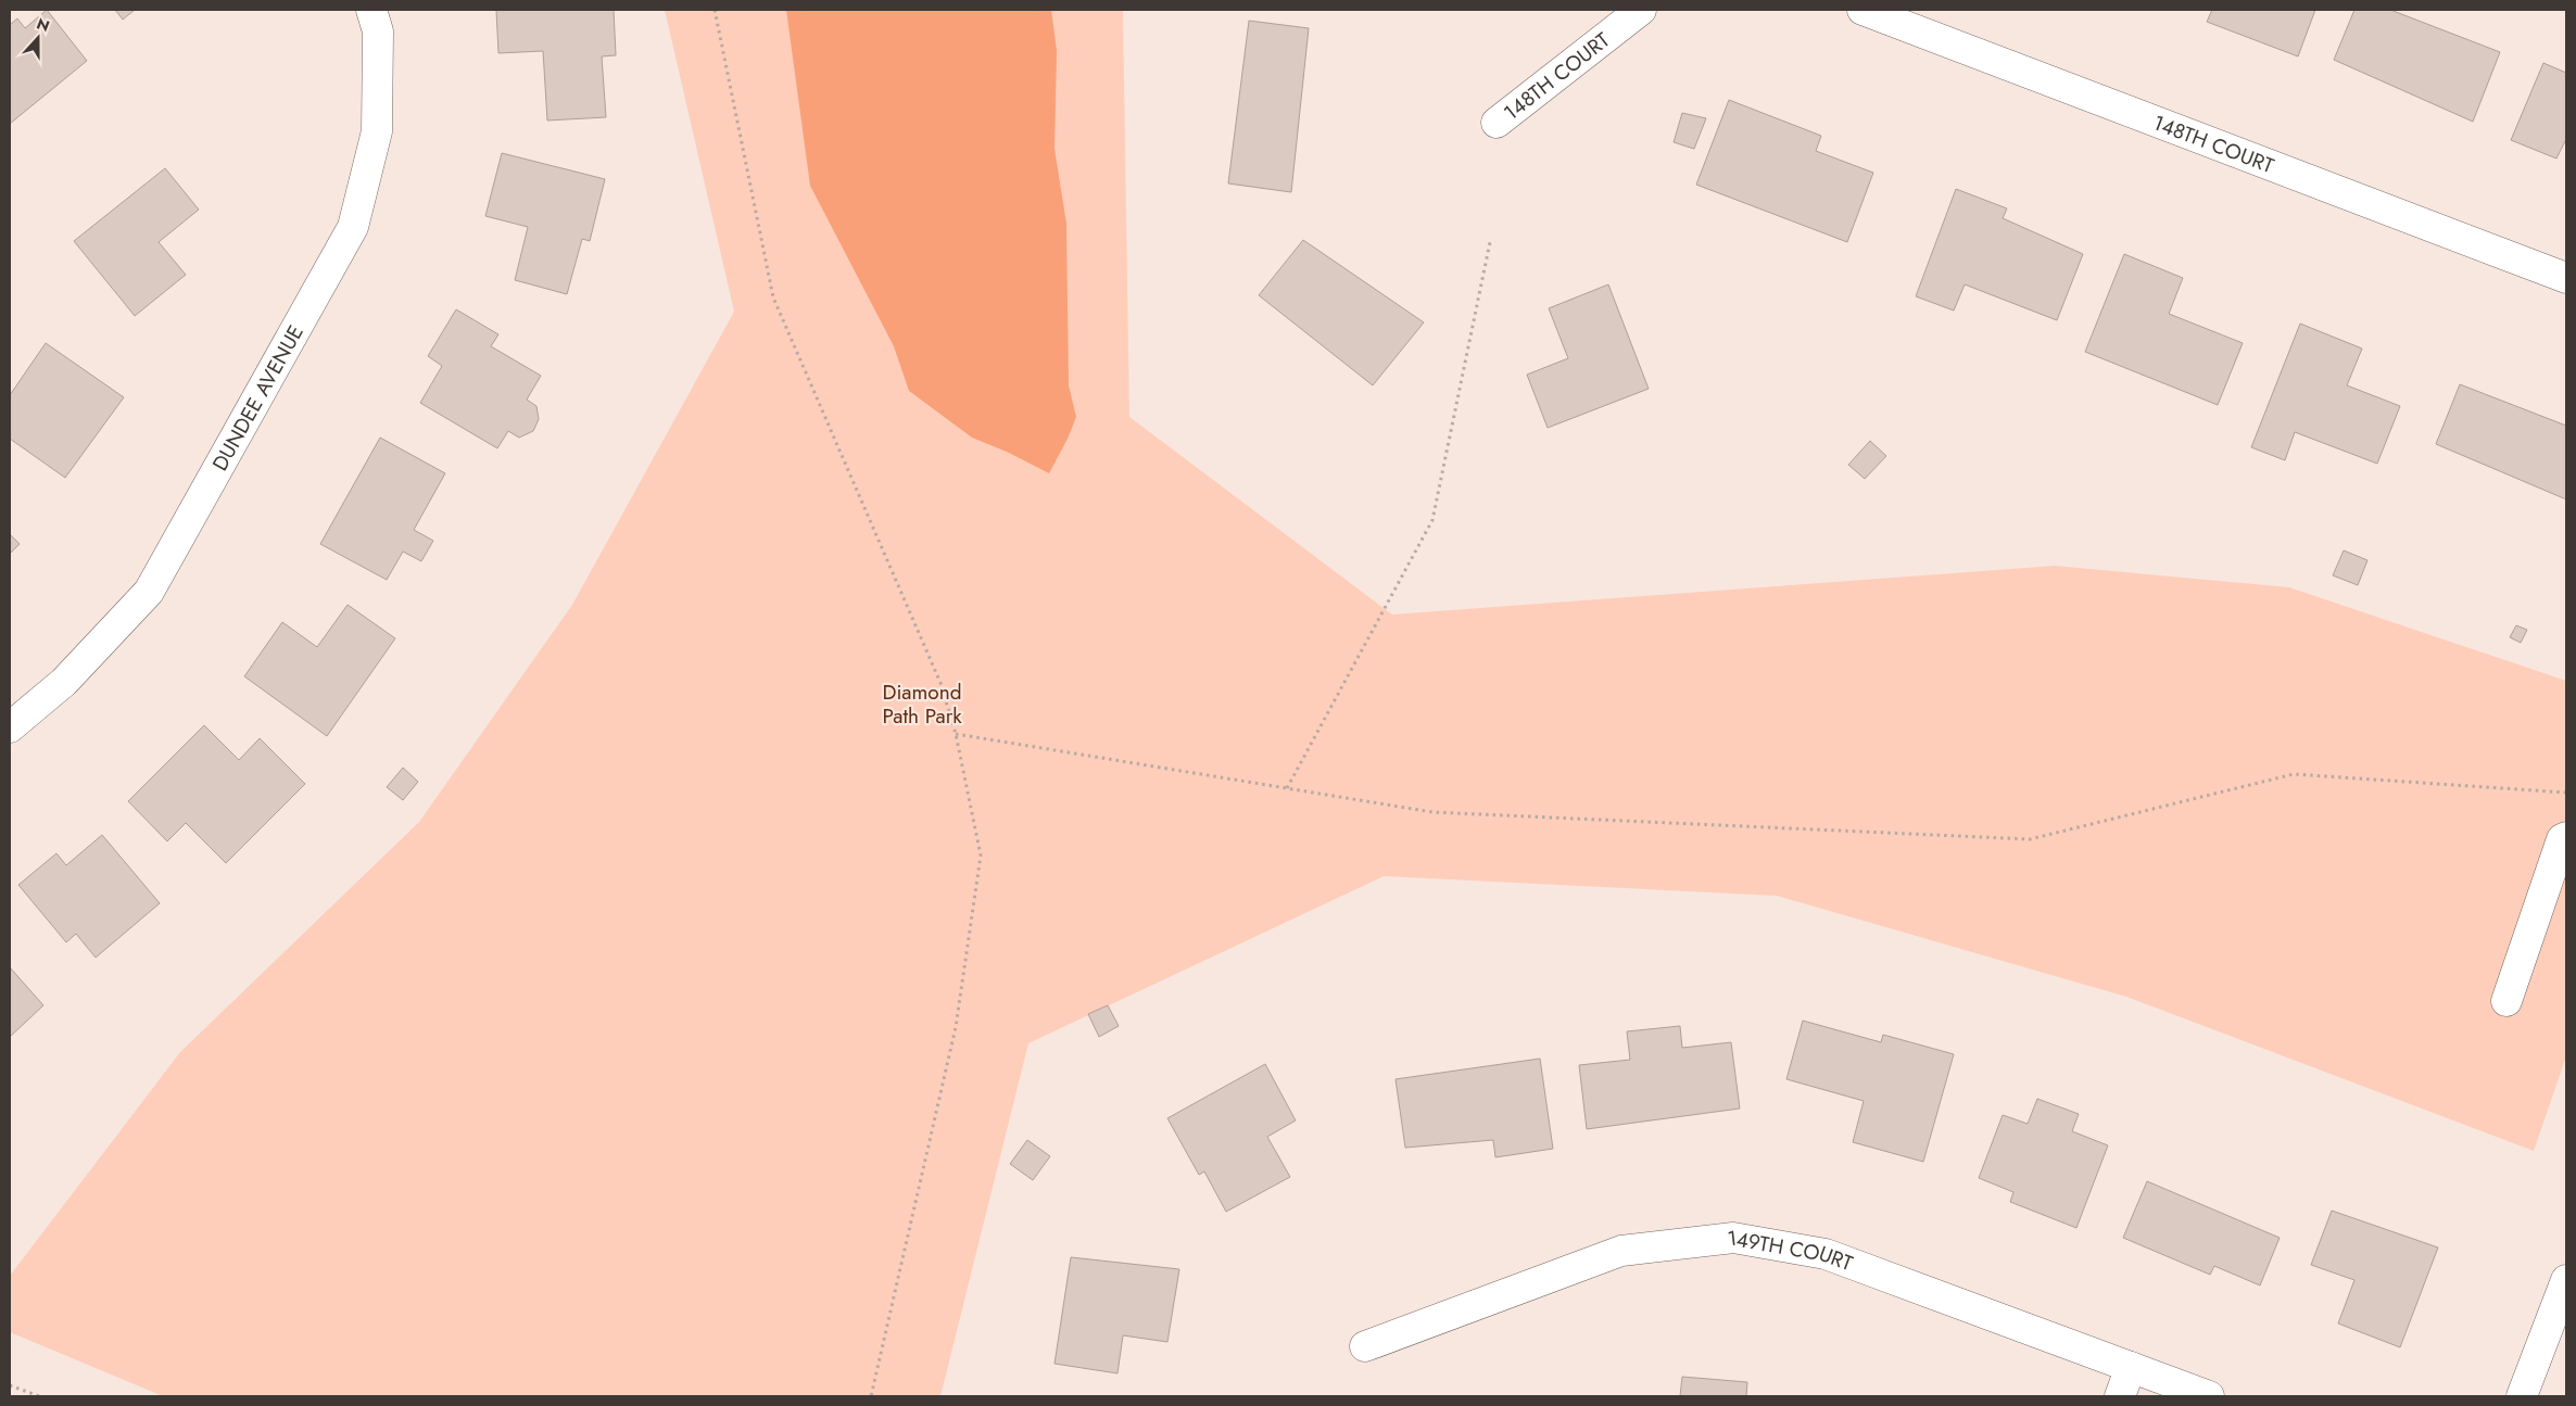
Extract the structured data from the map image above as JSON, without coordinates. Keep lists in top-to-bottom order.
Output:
{
  "streets": {
    "street": ["148TH COURT", "DUNDEE AVENUE", "149TH COURT"]
  },
  "parks": ["Diamond Path Park"],
  "north": "top"
}
